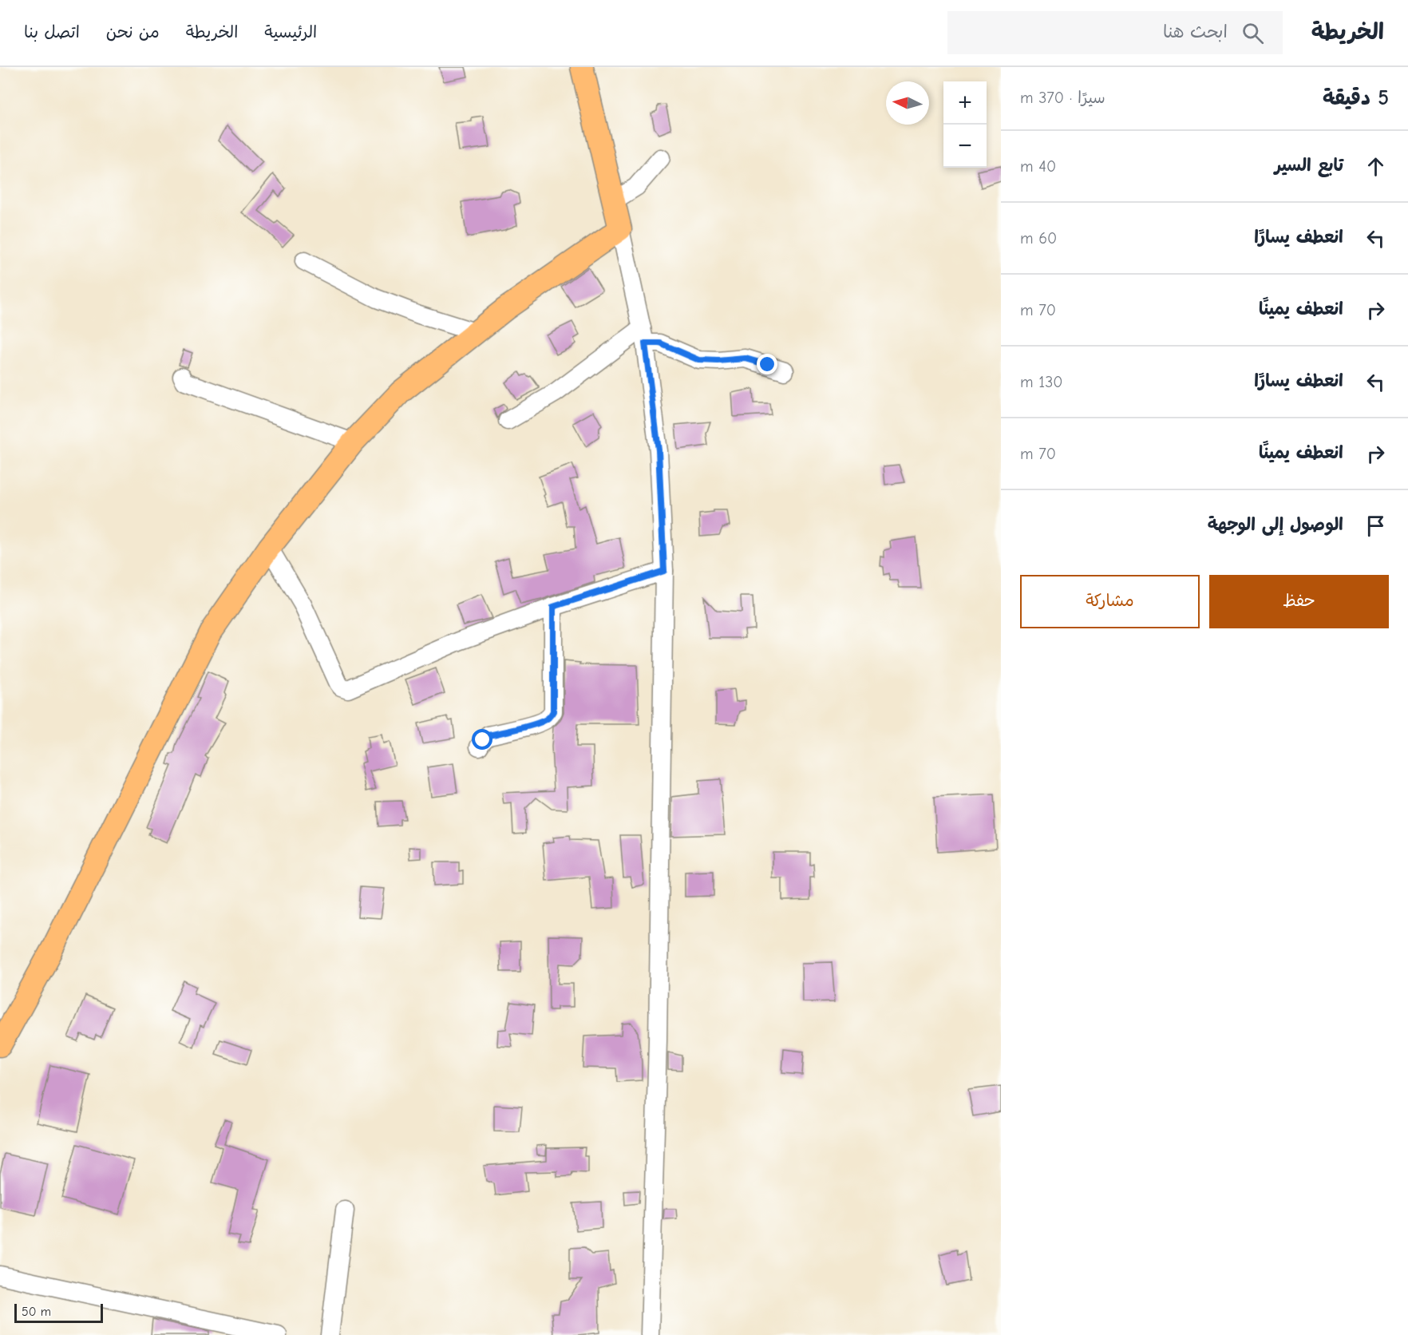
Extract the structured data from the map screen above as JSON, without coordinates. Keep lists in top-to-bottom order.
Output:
{
  "scale_bar": "50 m",
  "north": "left",
  "page": {
    "header": "الخريطة",
    "search": "ابحث هنا",
    "nav": [
      "الرئيسية",
      "الخريطة",
      "من نحن",
      "اتصل بنا"
    ],
    "heading": ["5 دقيقة", "سيرًا · 370 m"],
    "map_buttons": ["+", "−"],
    "list": [
      ["تابع السير", "40 m"],
      ["انعطف يسارًا", "60 m"],
      ["انعطف يمينًا", "70 m"],
      ["انعطف يسارًا", "130 m"],
      ["انعطف يمينًا", "70 m"],
      "الوصول إلى الوجهة"
    ],
    "buttons": ["حفظ", "مشاركة"],
    "scale": "50 m"
  }
}
